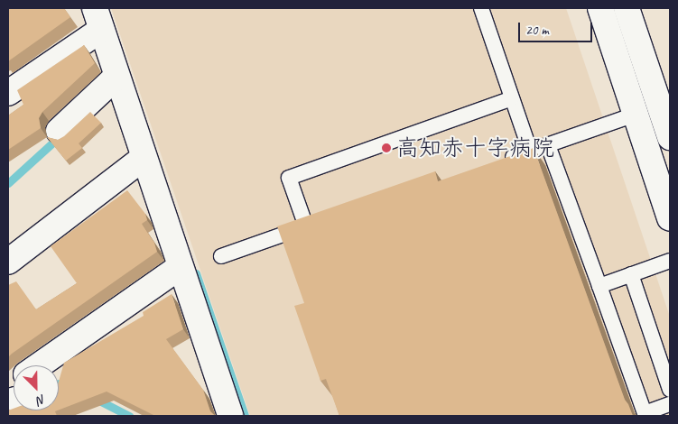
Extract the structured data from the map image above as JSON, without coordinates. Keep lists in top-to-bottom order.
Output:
{
  "places": ["高知赤十字病院"],
  "scale_bar": "20 m",
  "north": "bottom right"
}
